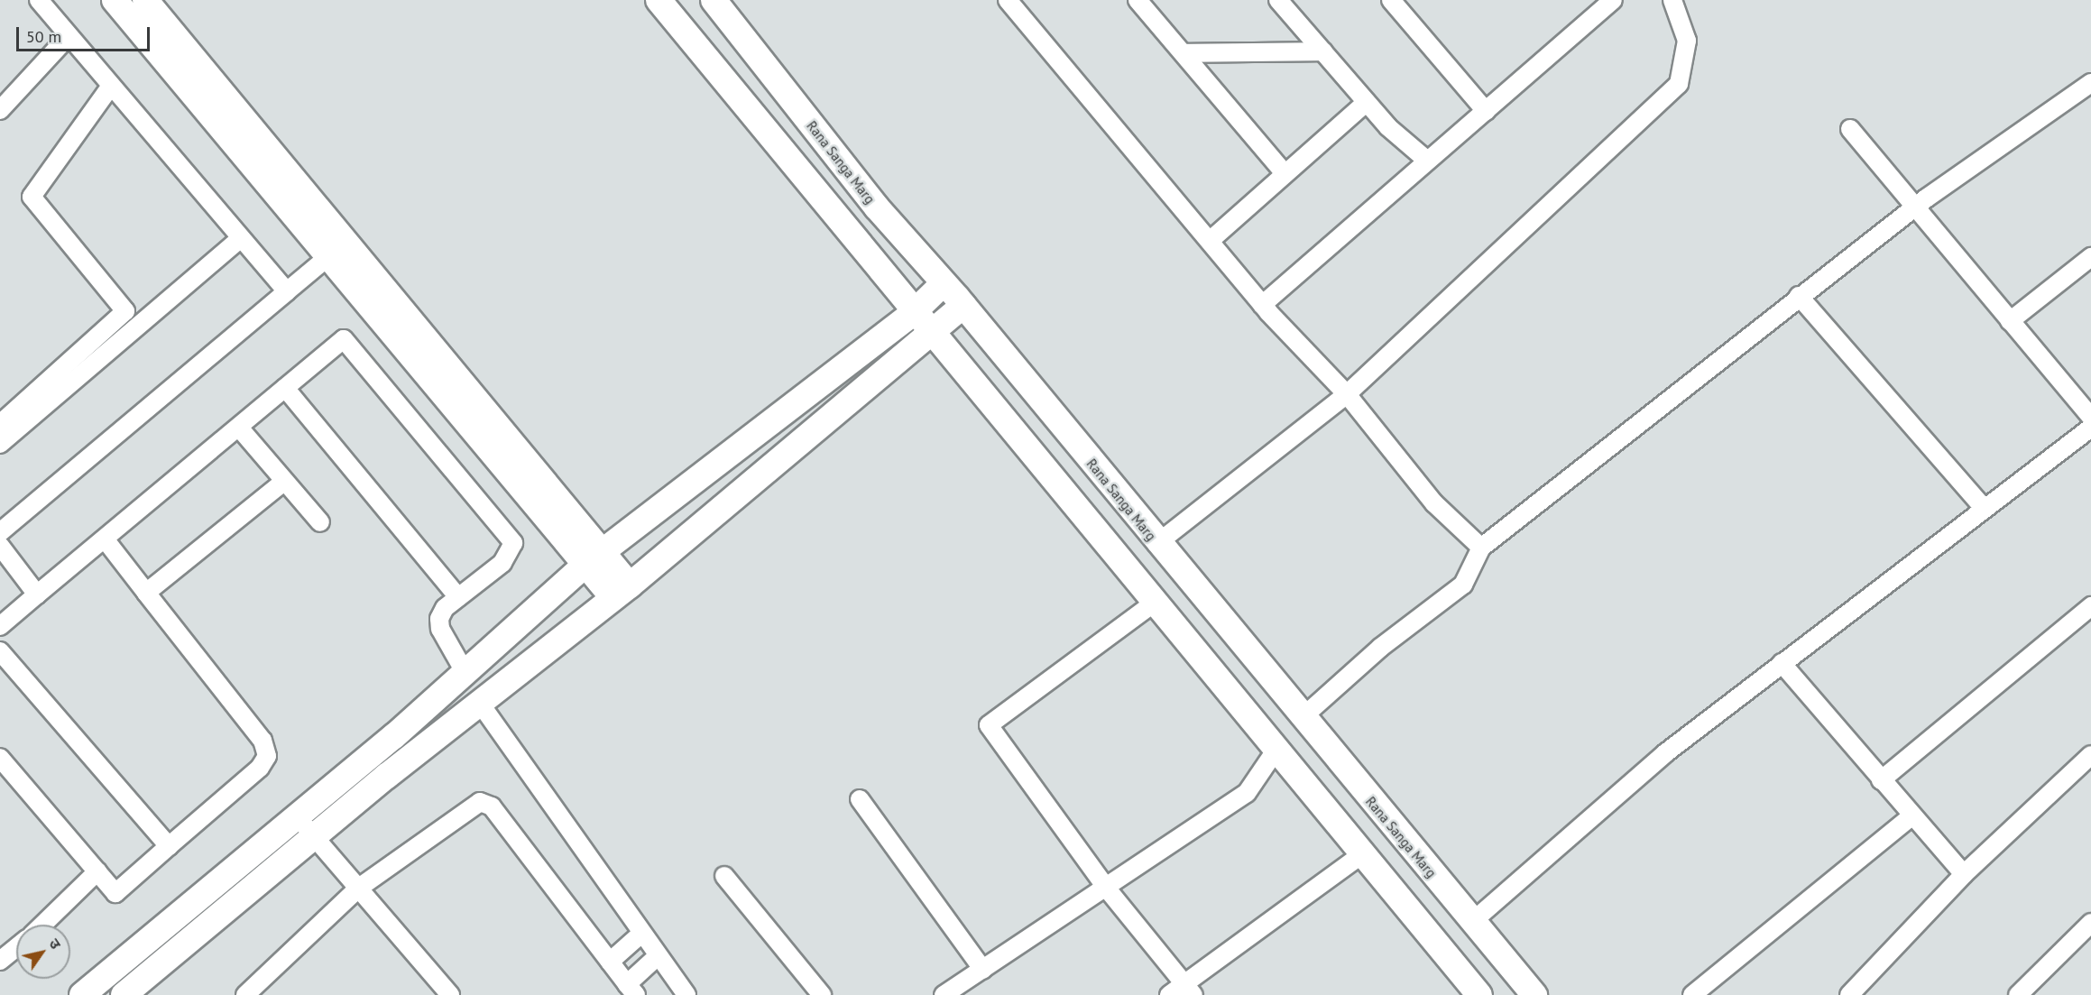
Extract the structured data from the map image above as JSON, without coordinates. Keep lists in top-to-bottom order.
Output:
{
  "streets": {
    "street": ["Rana Sanga Marg"]
  },
  "scale_bar": "50 m",
  "north": "top right"
}
